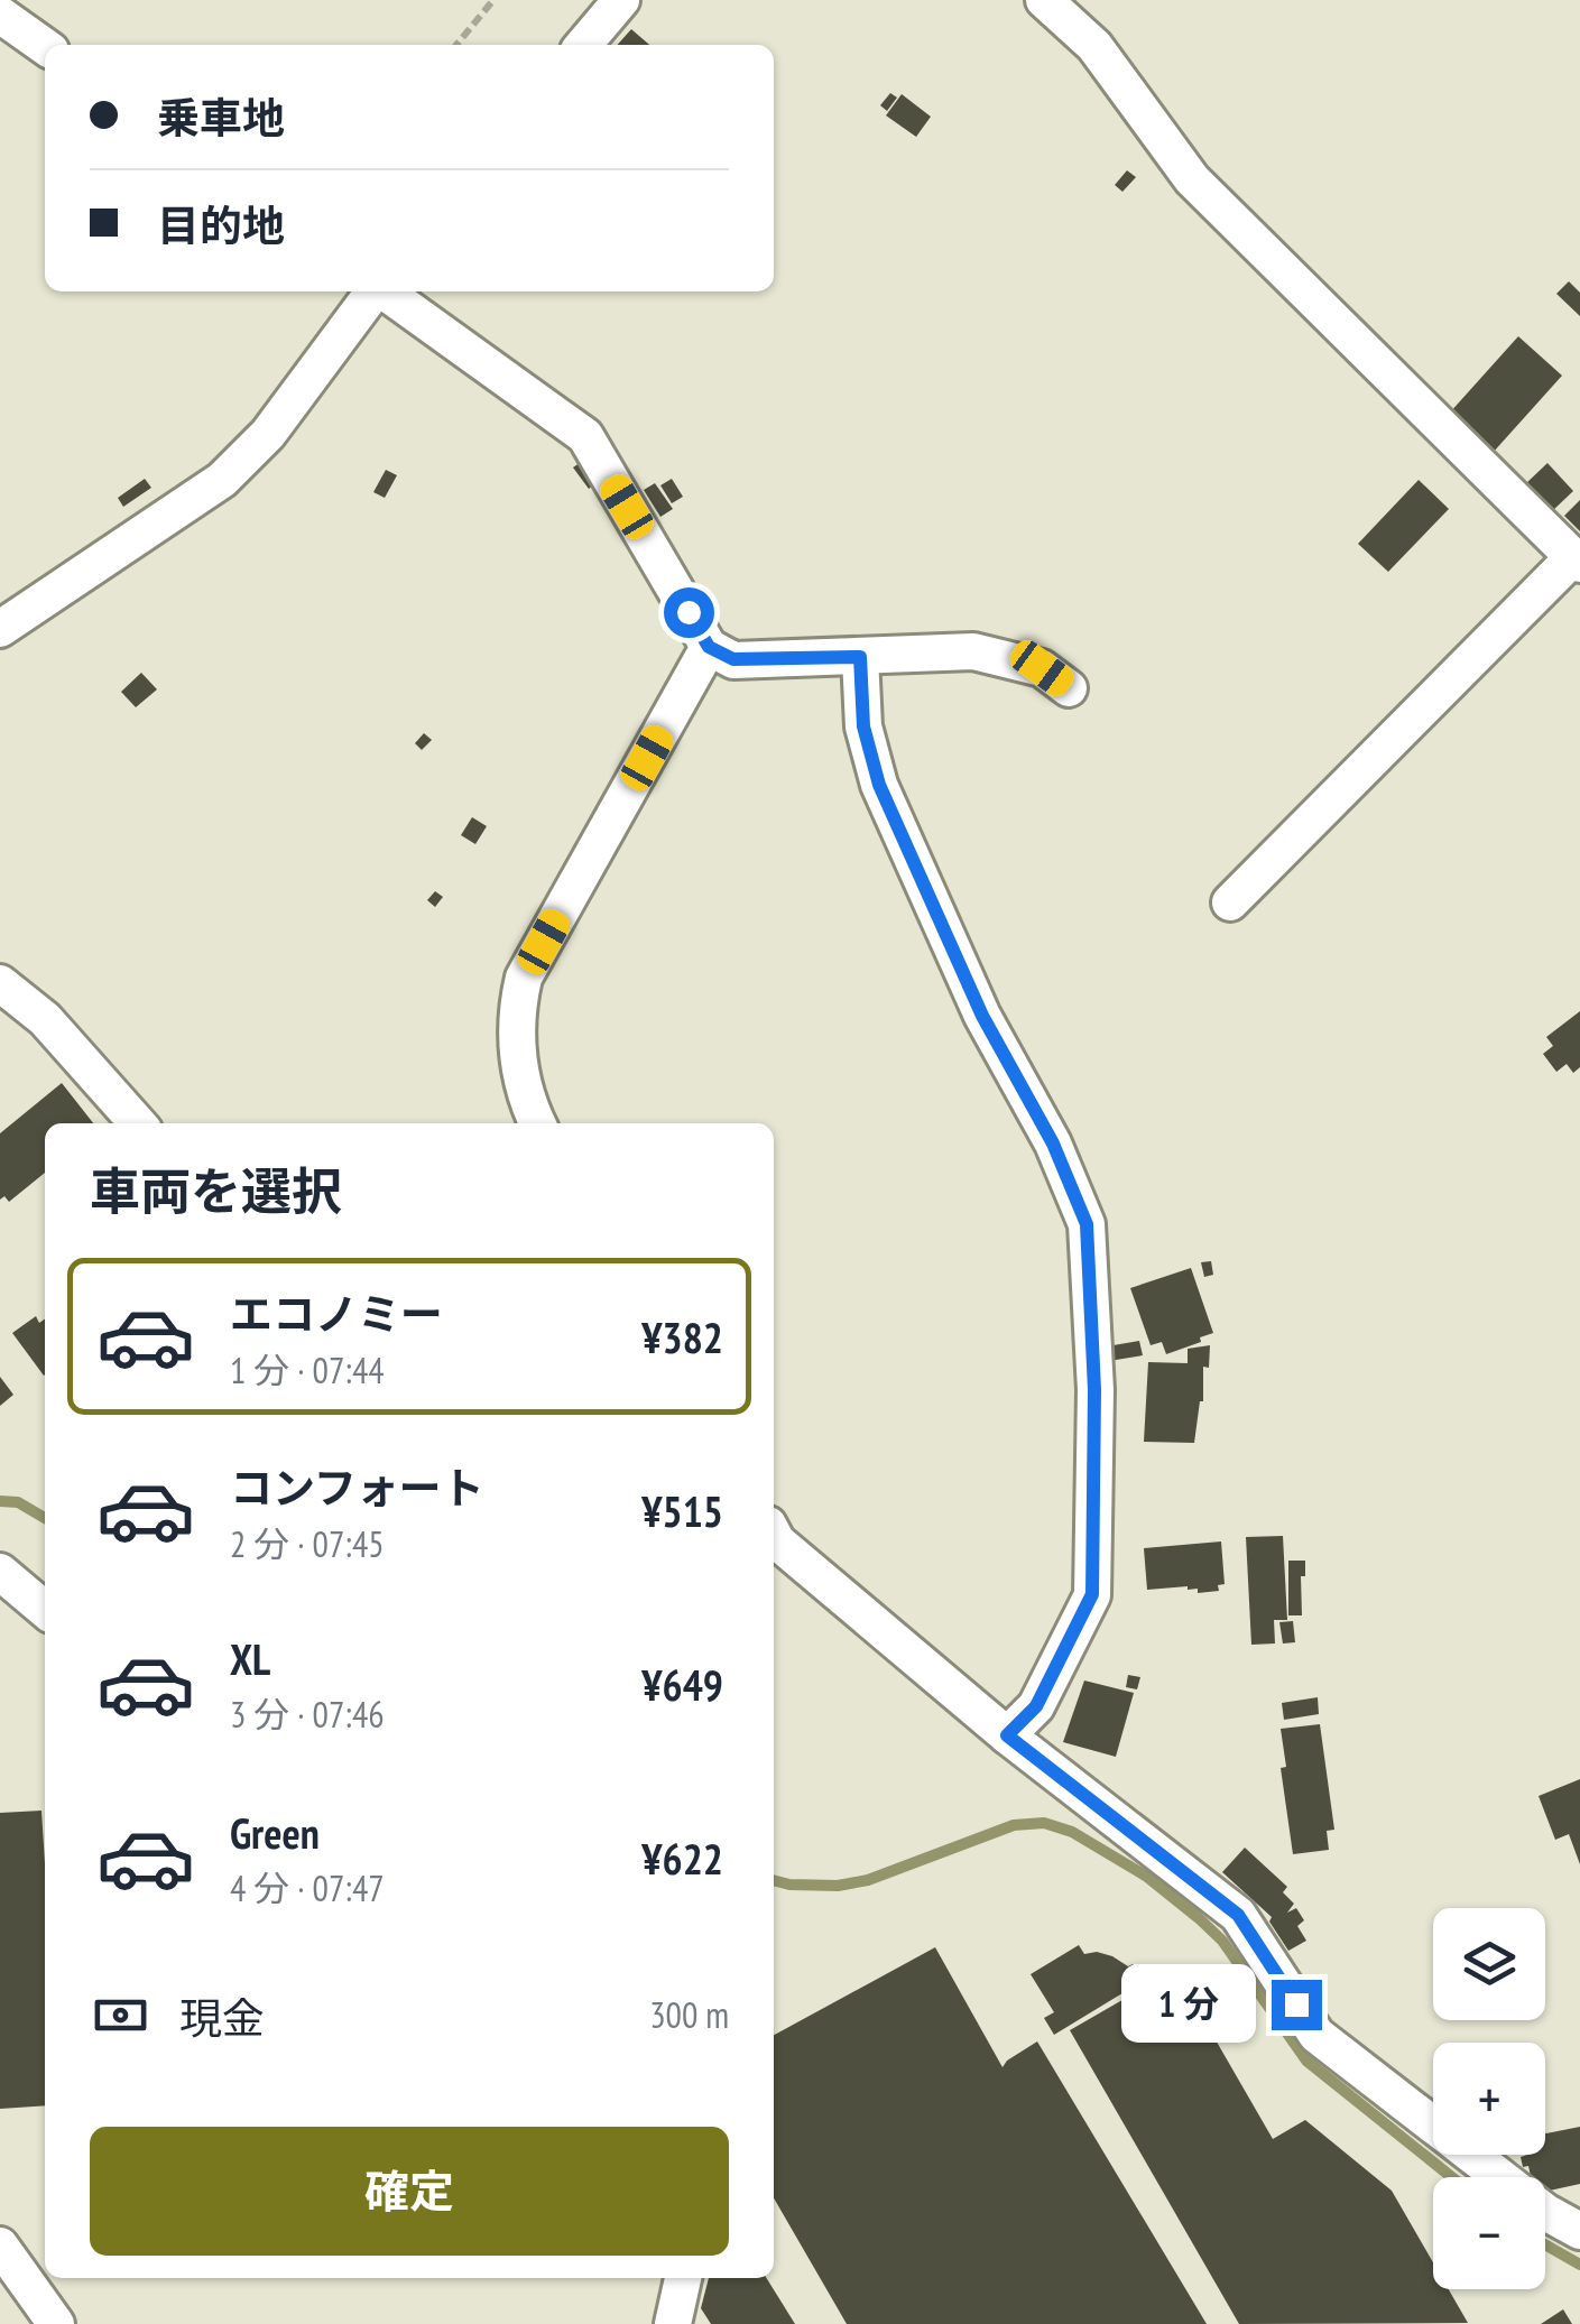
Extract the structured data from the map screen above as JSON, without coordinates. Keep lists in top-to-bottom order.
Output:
{
  "page": {
    "banner": ["乗車地", "目的地"],
    "heading": "車両を選択",
    "list": [
      {
        "name": "エコノミー",
        "note": "1 分 · 07:44",
        "value": "¥382"
      },
      {
        "name": "コンフォート",
        "note": "2 分 · 07:45",
        "value": "¥515"
      },
      {
        "name": "XL",
        "note": "3 分 · 07:46",
        "value": "¥649"
      },
      {
        "name": "Green",
        "note": "4 分 · 07:47",
        "value": "¥622"
      }
    ],
    "map_buttons": ["+", "−"],
    "pay": ["現金", "300 m"],
    "bubble": "1 分",
    "buttons": "確定"
  }
}
